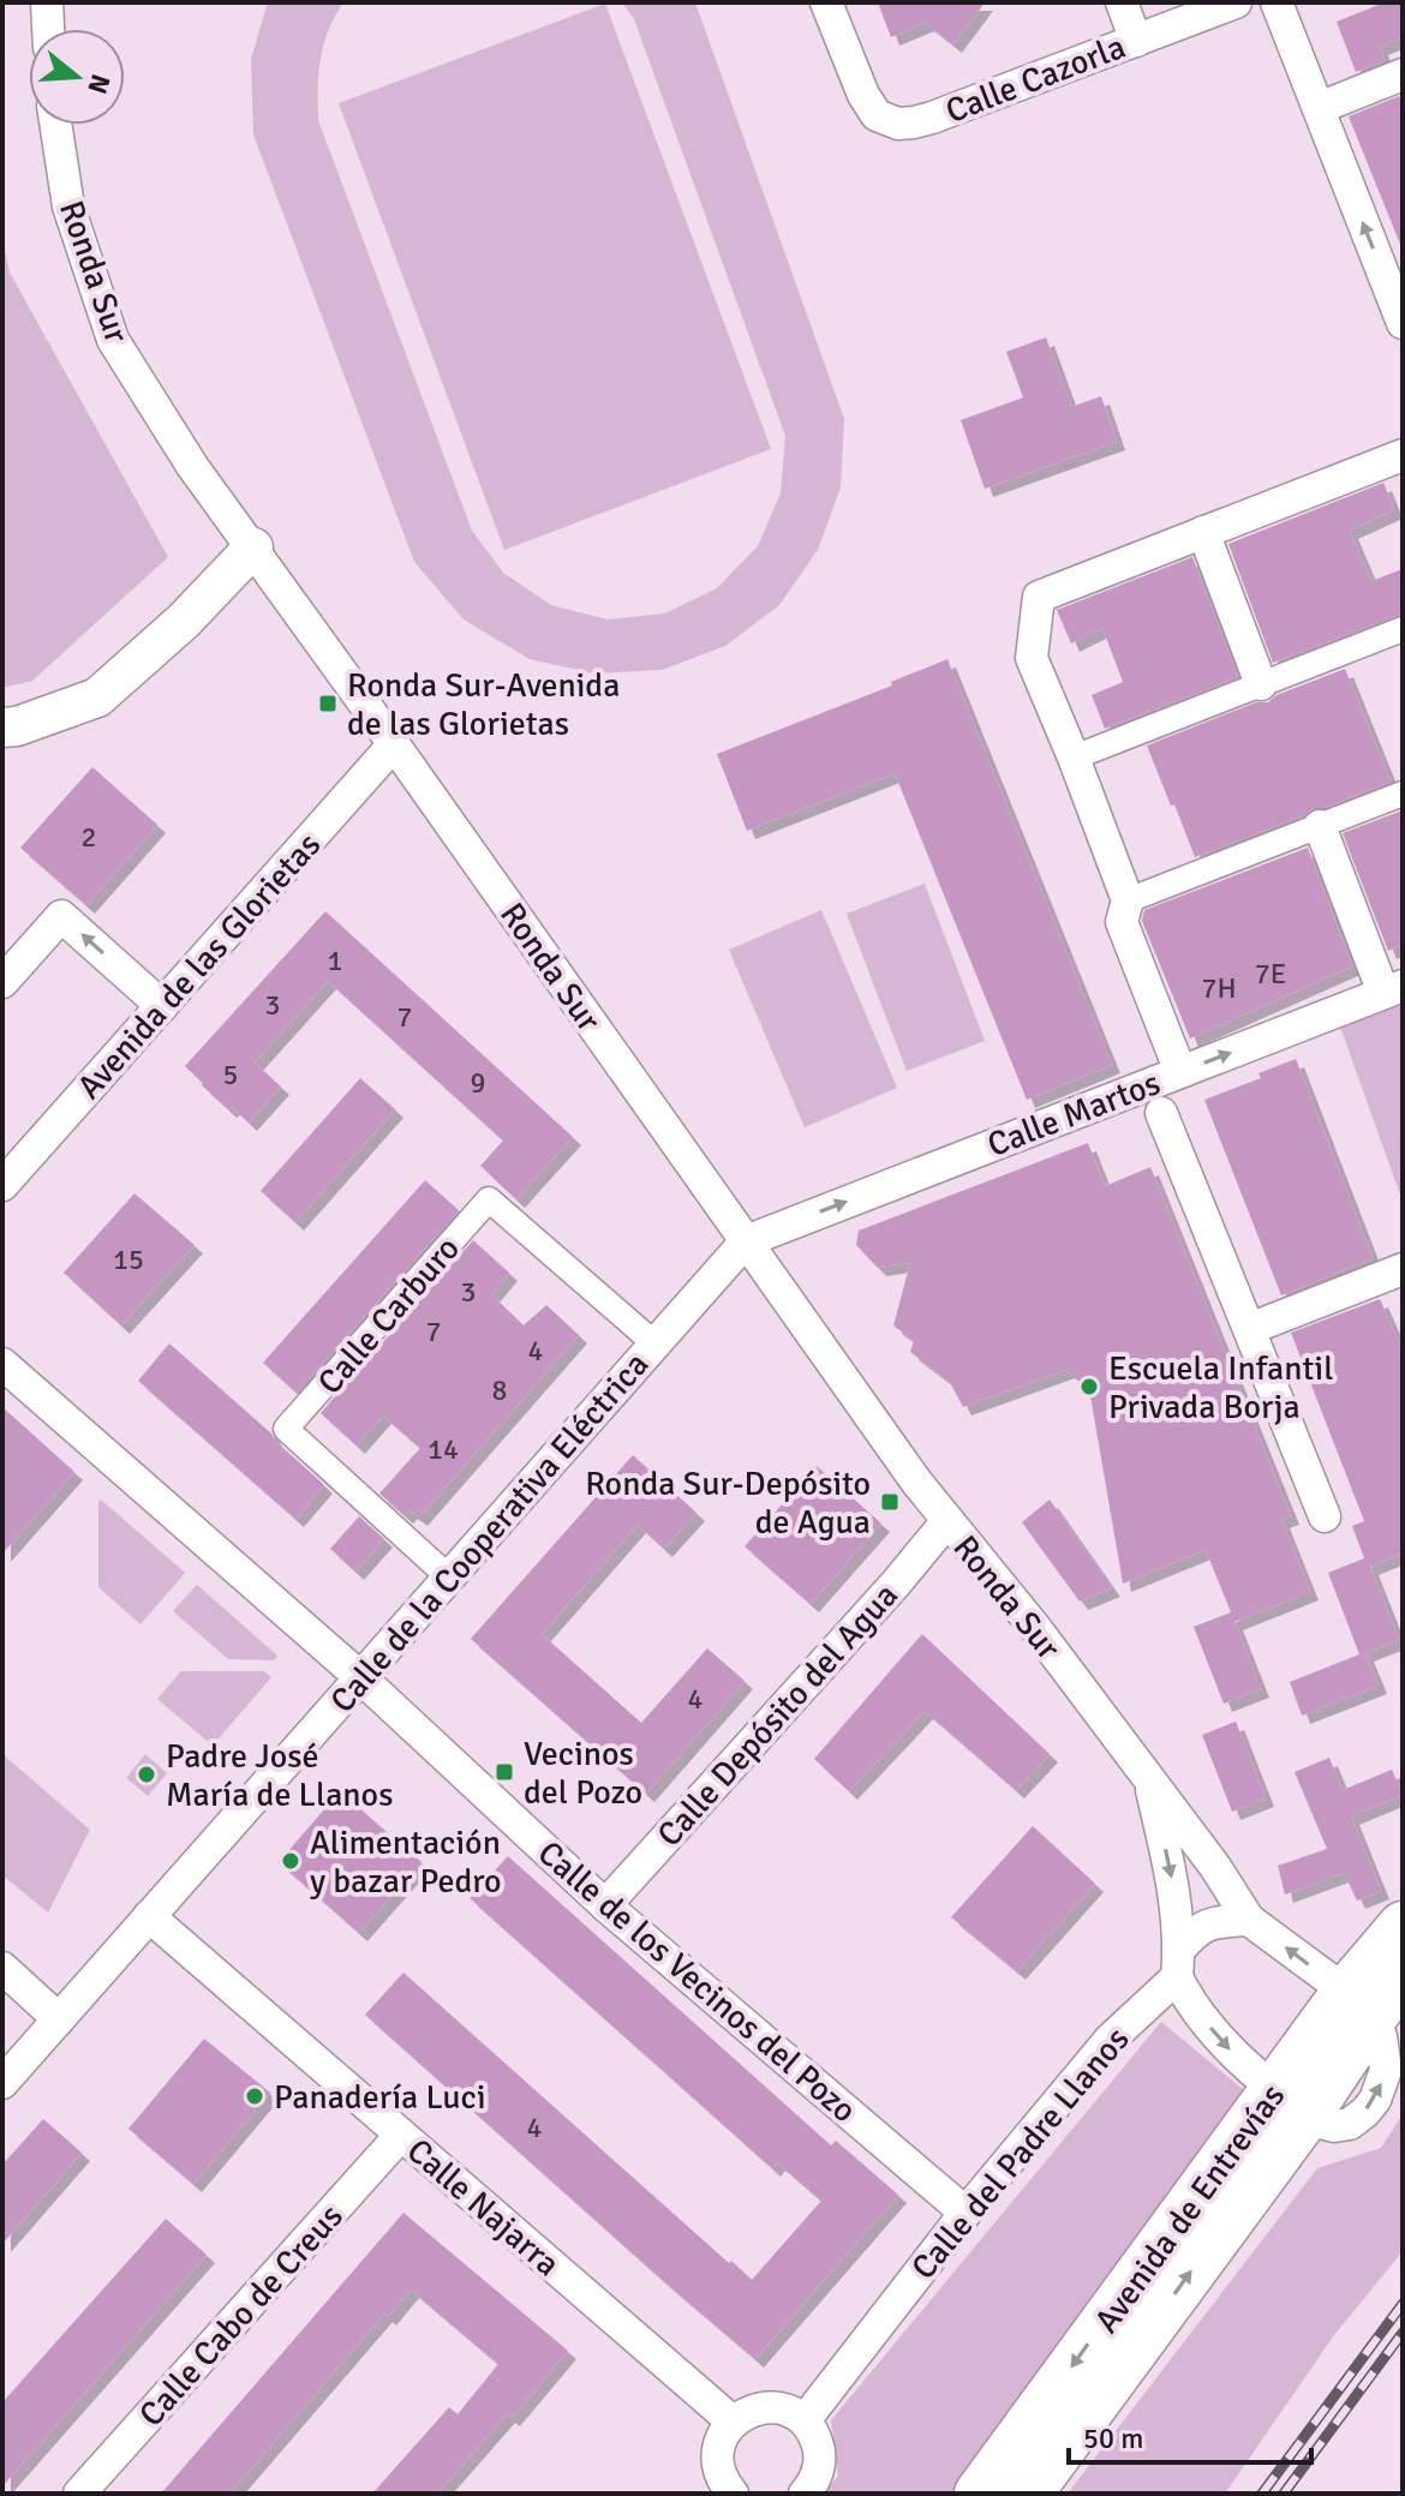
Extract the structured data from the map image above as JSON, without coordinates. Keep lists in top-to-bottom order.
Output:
{
  "streets": {
    "main road": ["Avenida de Entrevías"],
    "street": [
      "Calle Cazorla",
      "Ronda Sur",
      "Avenida de las Glorietas",
      "Calle Martos",
      "Calle Carburo",
      "Calle de la Cooperativa Eléctrica",
      "Calle Depósito del Agua",
      "Calle de los Vecinos del Pozo",
      "Calle del Padre Llanos",
      "Calle Najarra",
      "Calle Cabo de Creus"
    ]
  },
  "crossings": [
    ["Ronda Sur", "Avenida de las Glorietas"],
    ["Ronda Sur", "Calle Martos"],
    ["Ronda Sur", "Calle de la Cooperativa Eléctrica"],
    ["Ronda Sur", "Calle Depósito del Agua"],
    ["Ronda Sur", "Calle del Padre Llanos"],
    ["Ronda Sur", "Avenida de Entrevías"],
    ["Calle Martos", "Calle de la Cooperativa Eléctrica"],
    ["Calle Carburo", "Calle de la Cooperativa Eléctrica"],
    ["Calle de la Cooperativa Eléctrica", "Calle de los Vecinos del Pozo"],
    ["Calle de la Cooperativa Eléctrica", "Calle Najarra"],
    ["Calle Depósito del Agua", "Calle de los Vecinos del Pozo"],
    ["Calle de los Vecinos del Pozo", "Calle del Padre Llanos"],
    ["Calle Najarra", "Calle Cabo de Creus"]
  ],
  "places": {
    "transit": ["Ronda Sur-Avenida de las Glorietas", "Ronda Sur-Depósito de Agua", "Vecinos del Pozo"],
    "other": [
      "Escuela Infantil Privada Borja",
      "Padre José María de Llanos",
      "Alimentación y bazar Pedro",
      "Panadería Luci"
    ]
  },
  "house_numbers": [
    "2",
    "1",
    "7E",
    "7H",
    "3",
    "7",
    "5",
    "9",
    "15",
    "3",
    "7",
    "4",
    "8",
    "14",
    "4",
    "4"
  ],
  "scale_bar": "50 m",
  "north": "right"
}
